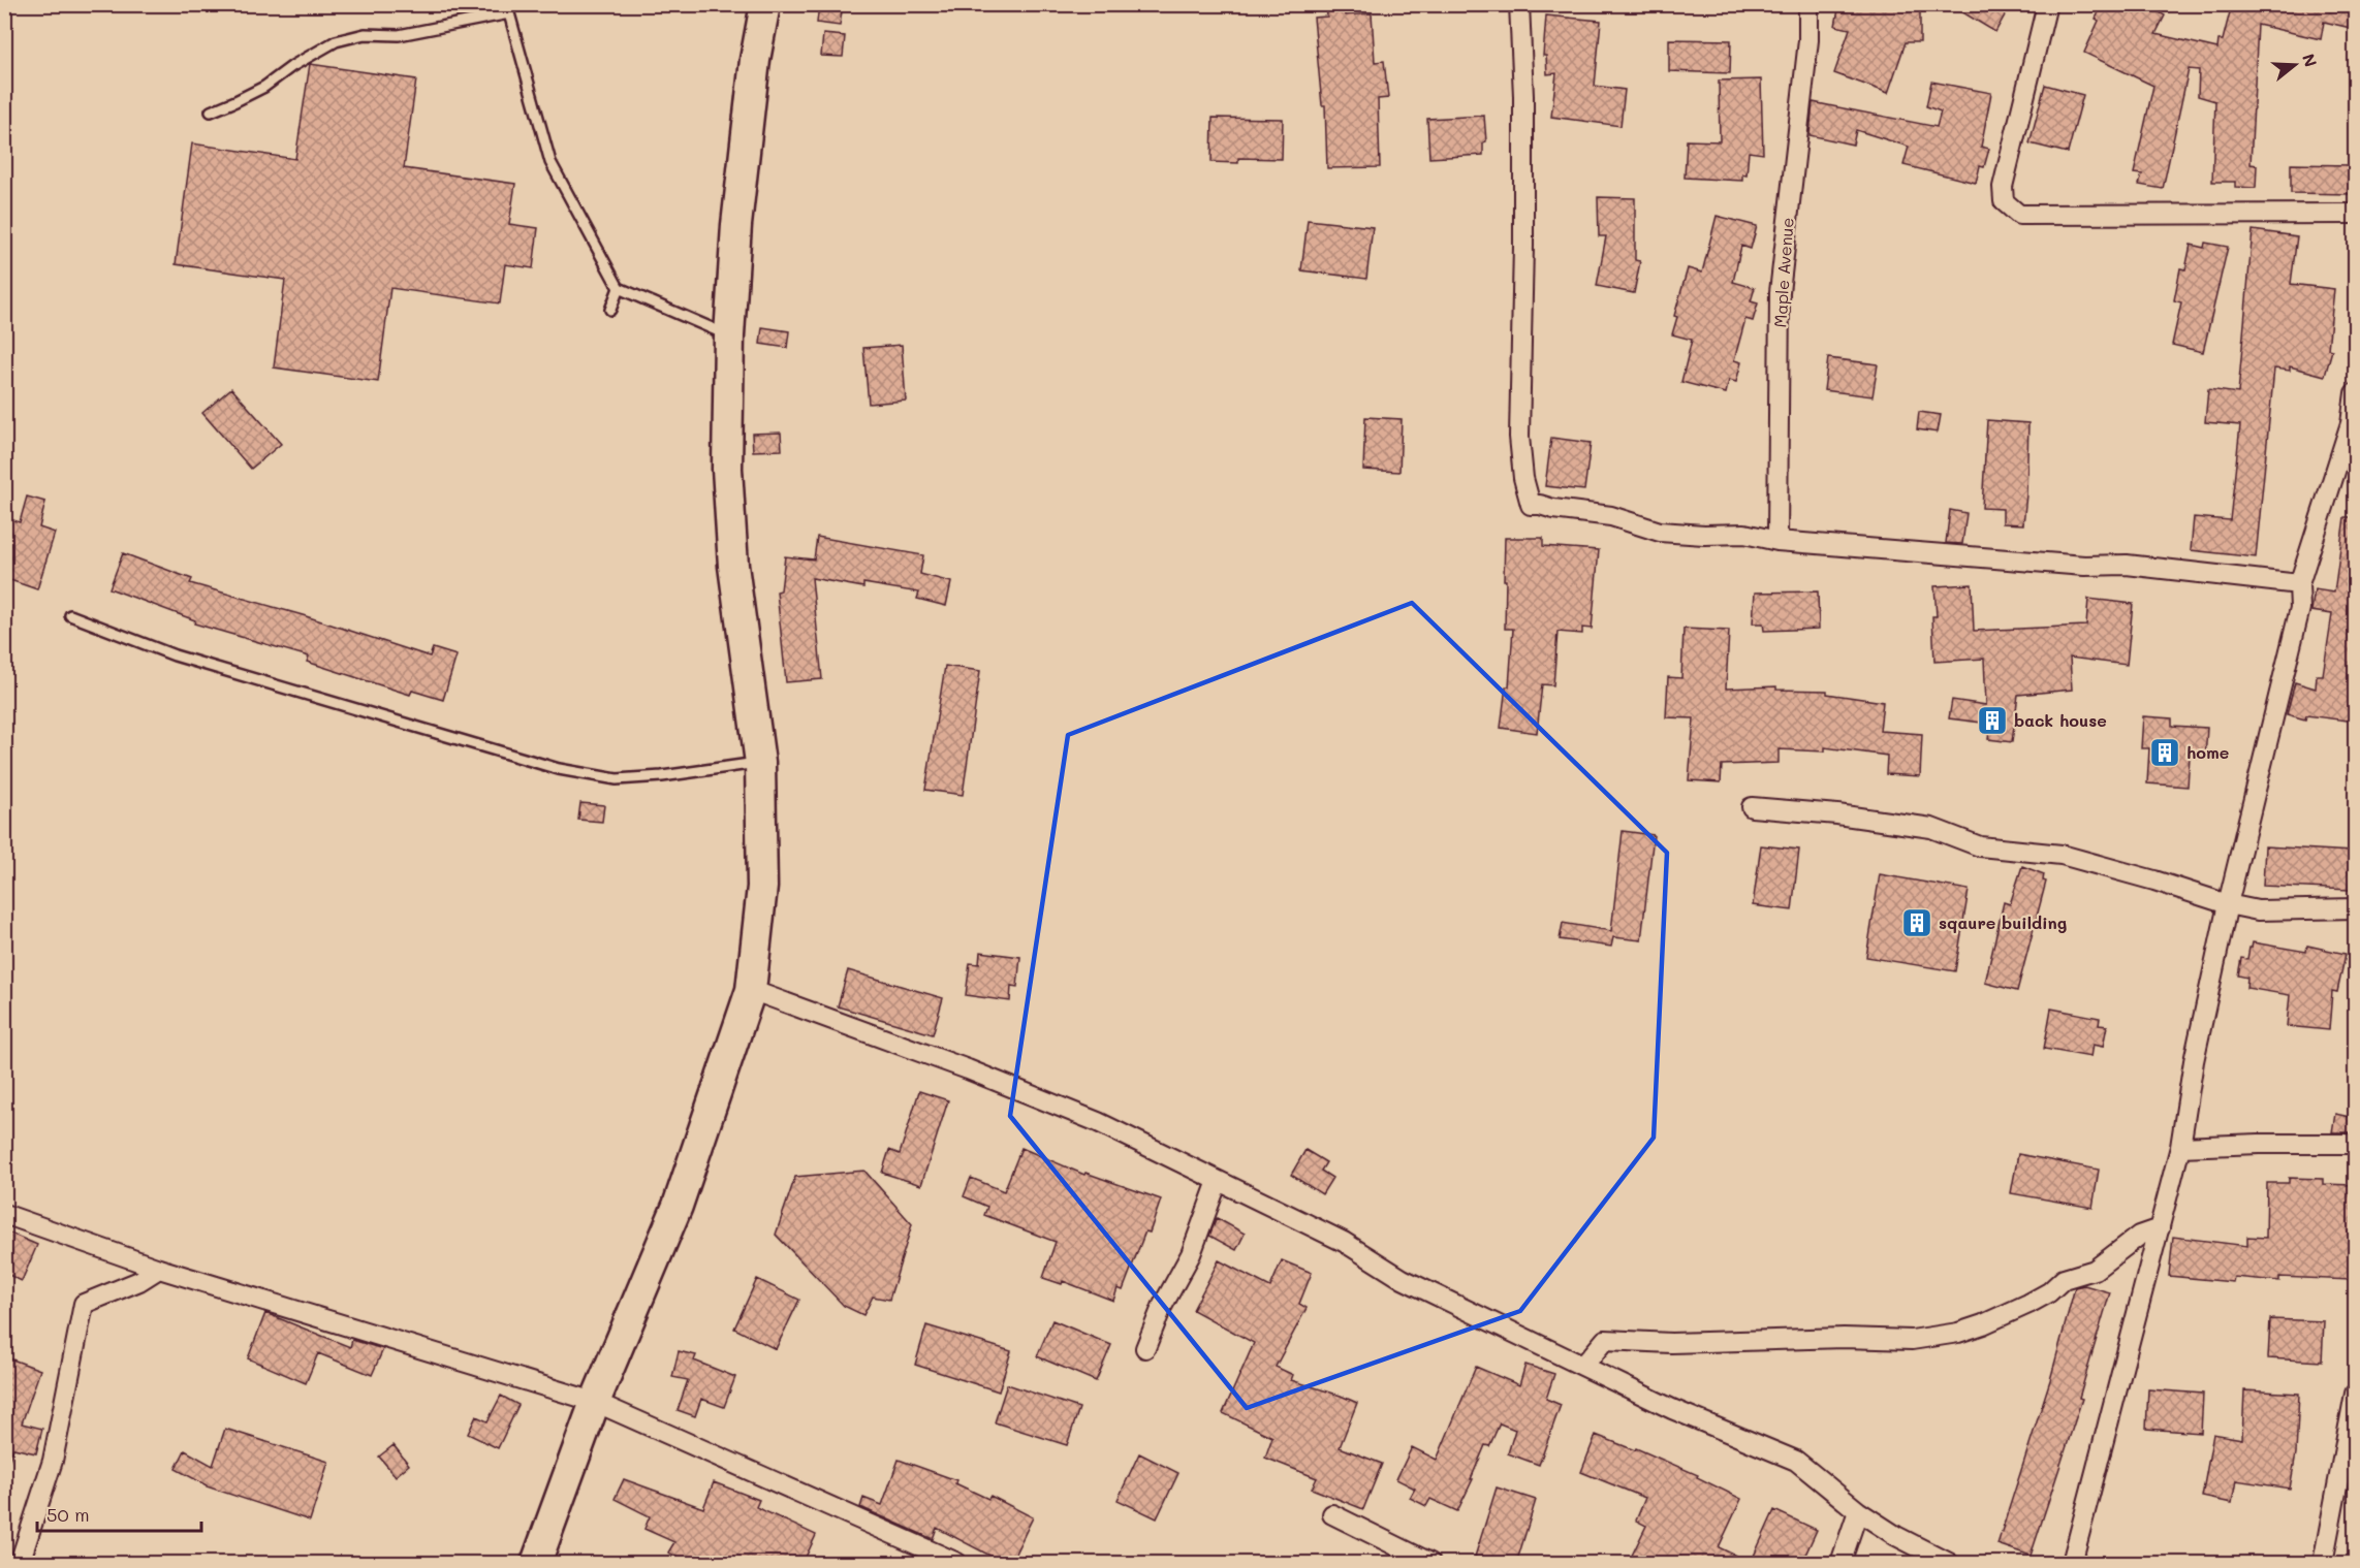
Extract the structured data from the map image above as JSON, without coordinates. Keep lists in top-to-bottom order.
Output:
{
  "streets": {
    "street": ["Maple Avenue"]
  },
  "places": {
    "building": ["back house", "home", "sqaure building"]
  },
  "scale_bar": "50 m",
  "north": "right"
}
